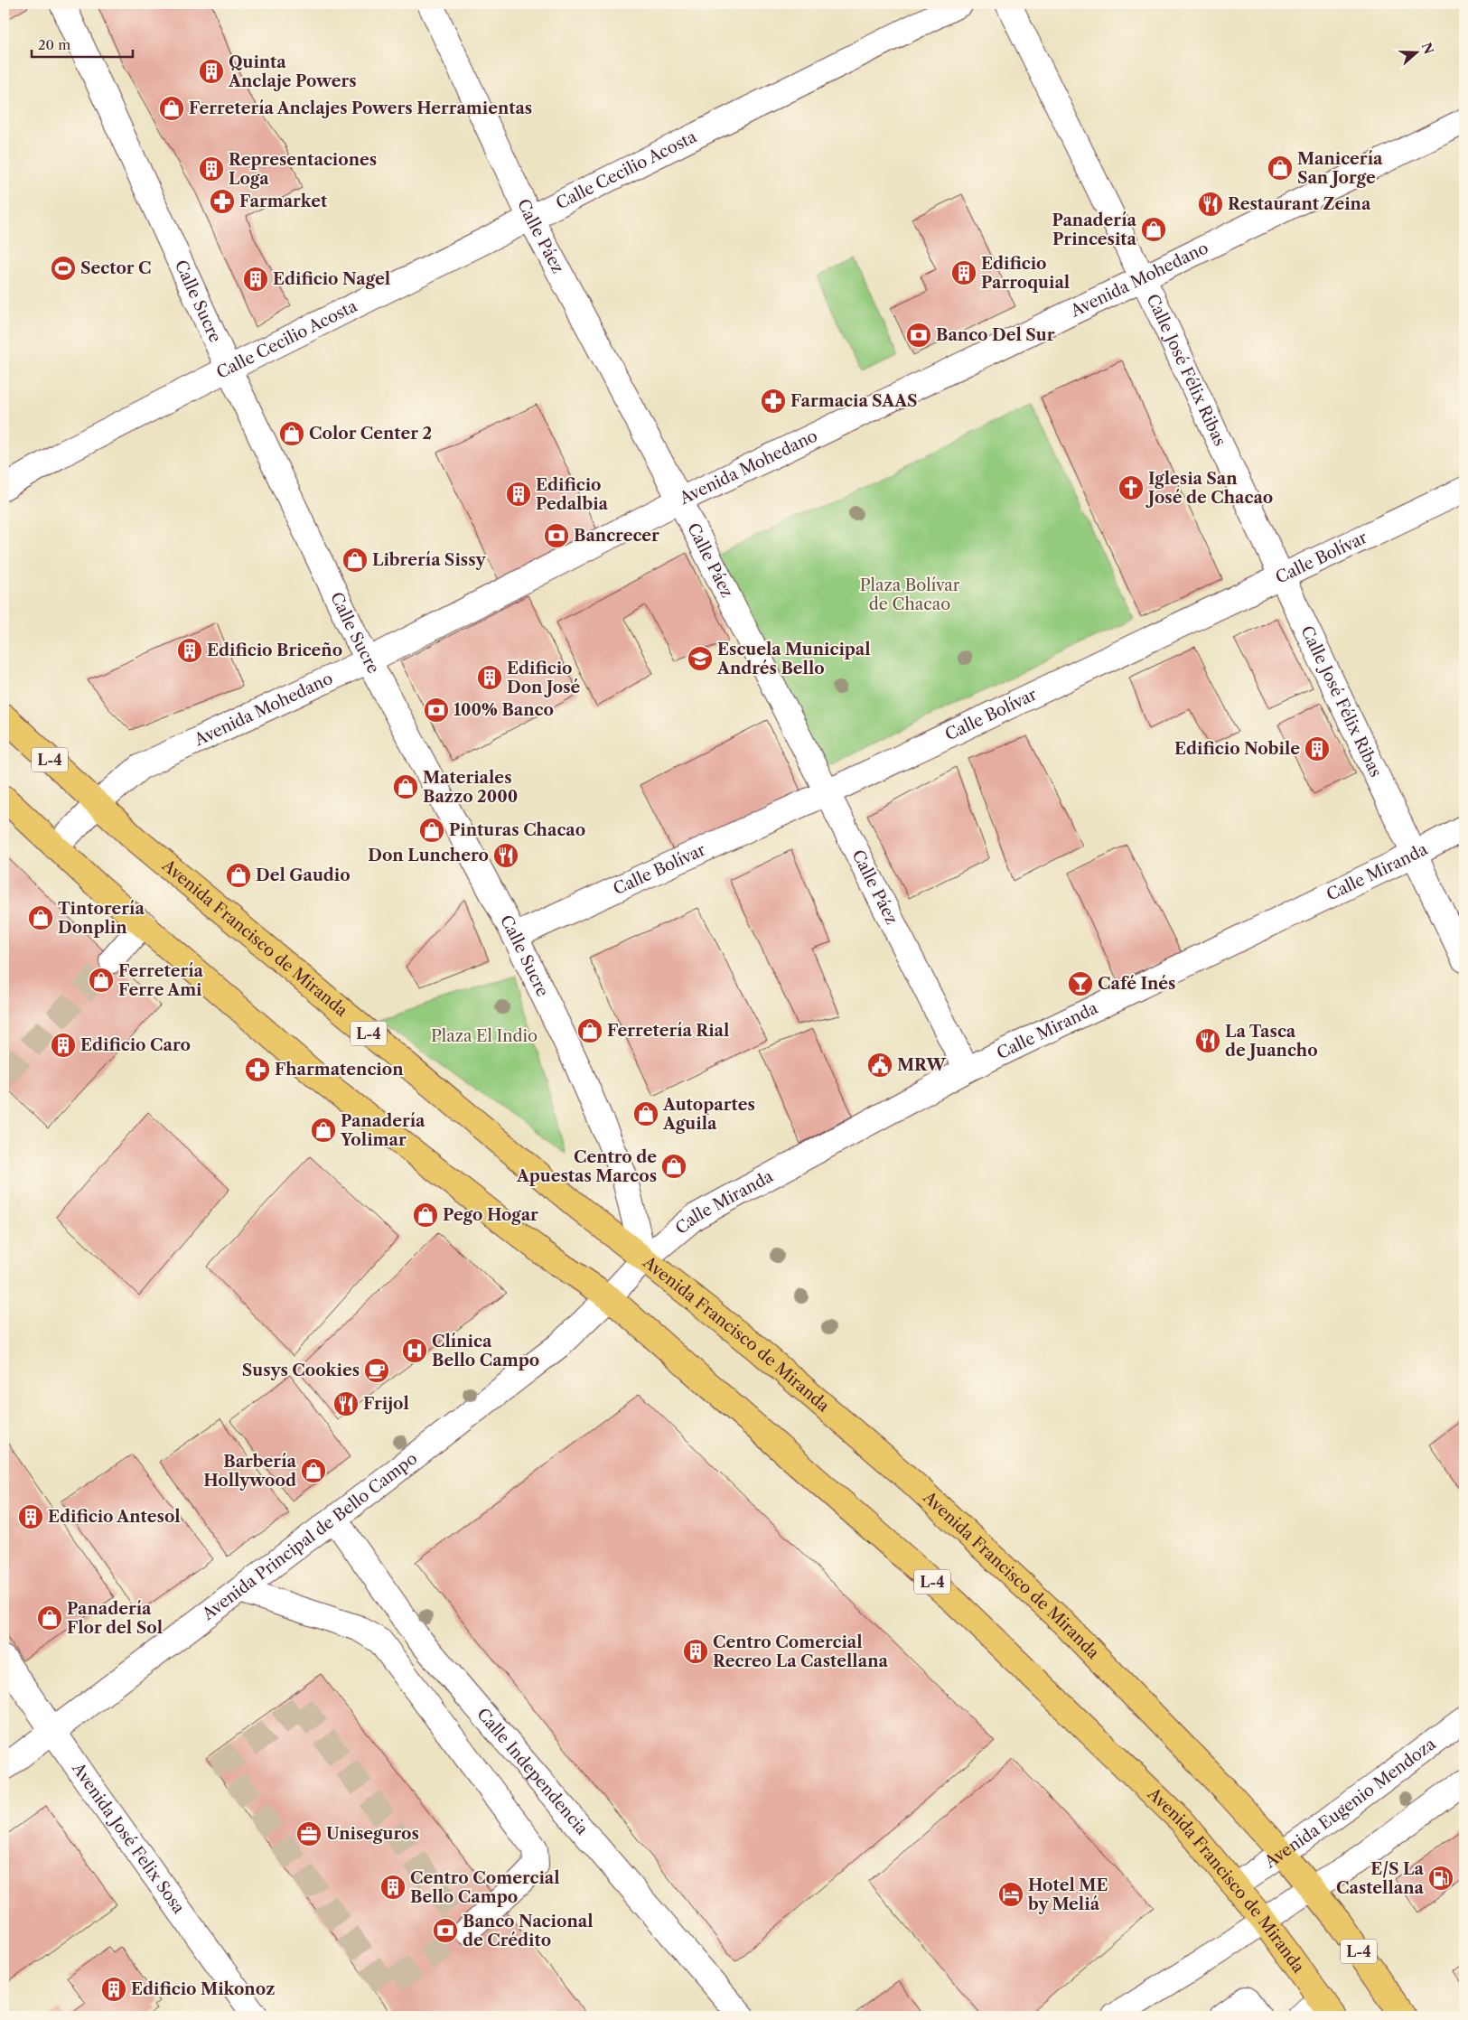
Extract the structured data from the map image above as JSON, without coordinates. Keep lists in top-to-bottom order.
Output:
{
  "streets": {
    "main road": ["L-4", "Avenida Francisco de Miranda"],
    "street": [
      "Calle Cecilio Acosta",
      "Calle Páez",
      "Avenida Mohedano",
      "Calle Sucre",
      "Calle José Félix Ribas",
      "Calle Bolívar",
      "Calle Miranda",
      "Avenida Principal de Bello Campo",
      "Calle Independencia",
      "Avenida Eugenio Mendoza",
      "Avenida José Felix Sosa"
    ]
  },
  "crossings": [
    ["Calle Cecilio Acosta", "Calle Páez"],
    ["Calle Cecilio Acosta", "Calle Sucre"],
    ["Calle Páez", "Avenida Mohedano"],
    ["Calle Páez", "Calle Bolívar"],
    ["Calle Páez", "Calle Miranda"],
    ["Avenida Mohedano", "Calle Sucre"],
    ["Avenida Mohedano", "Calle José Félix Ribas"],
    ["Avenida Mohedano", "Avenida Francisco de Miranda"],
    ["Calle Sucre", "Calle Bolívar"],
    ["Calle Sucre", "Calle Miranda"],
    ["Calle Sucre", "Avenida Francisco de Miranda"],
    ["Calle José Félix Ribas", "Calle Bolívar"],
    ["Calle José Félix Ribas", "Calle Miranda"],
    ["Calle Miranda", "Avenida Francisco de Miranda"],
    ["Calle Miranda", "Avenida Principal de Bello Campo"],
    ["Avenida Francisco de Miranda", "Avenida Principal de Bello Campo"],
    ["Avenida Francisco de Miranda", "Avenida Eugenio Mendoza"],
    ["Avenida Principal de Bello Campo", "Calle Independencia"],
    ["Avenida Principal de Bello Campo", "Avenida José Felix Sosa"]
  ],
  "parks": ["Plaza Bolívar de Chacao", "Plaza El Indio"],
  "places": {
    "building": [
      "Quinta Anclaje Powers",
      "Representaciones Loga",
      "Edificio Parroquial",
      "Edificio Nagel",
      "Edificio Pedalbia",
      "Edificio Briceño",
      "Edificio Don José",
      "Edificio Nobile",
      "Edificio Caro",
      "Edificio Antesol",
      "Centro Comercial Recreo La Castellana",
      "Centro Comercial Bello Campo",
      "Edificio Mikonoz"
    ],
    "shop": [
      "Ferretería Anclajes Powers Herramientas",
      "Manicería San Jorge",
      "Panadería Princesita",
      "Color Center 2",
      "Librería Sissy",
      "Materiales Bazzo 2000",
      "Pinturas Chacao",
      "Del Gaudio",
      "Tintorería Donplin",
      "Ferretería Ferre Ami",
      "Ferretería Rial",
      "Autopartes Aguila",
      "Panadería Yolimar",
      "Centro de Apuestas Marcos",
      "Pego Hogar",
      "Barbería Hollywood",
      "Panadería Flor del Sol"
    ],
    "pharmacy": ["Farmarket", "Farmacia SAAS", "Fharmatencion"],
    "restaurant": [
      "Restaurant Zeina",
      "Don Lunchero",
      "La Tasca de Juancho",
      "Frijol"
    ],
    "sports": ["Sector C"],
    "bank": [
      "Banco Del Sur",
      "Bancrecer",
      "100% Banco",
      "Banco Nacional de Crédito"
    ],
    "church": ["Iglesia San José de Chacao"],
    "school or university": ["Escuela Municipal Andrés Bello"],
    "bar": ["Café Inés"],
    "public building": ["MRW"],
    "hospital": ["Clínica Bello Campo"],
    "cafe": ["Susys Cookies"],
    "office": ["Uniseguros"],
    "fuel station": ["E/S La Castellana"],
    "hotel": ["Hotel ME by Meliá"]
  },
  "scale_bar": "20 m",
  "north": "right"
}
